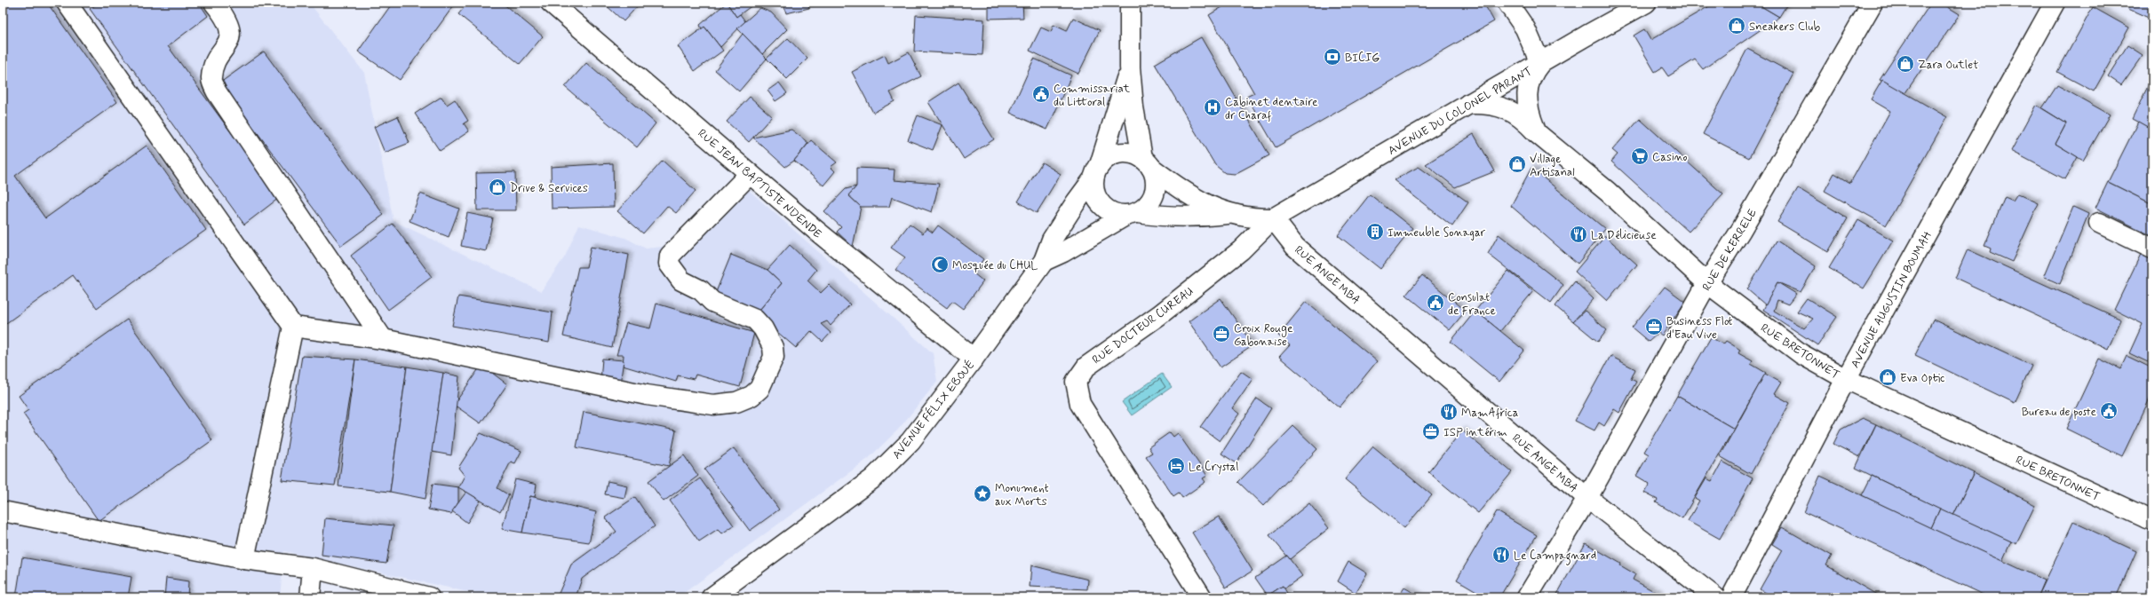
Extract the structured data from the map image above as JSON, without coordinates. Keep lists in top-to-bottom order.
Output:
{
  "streets": {
    "street": [
      "AVENUE DU COLONEL PARANT",
      "RUE JEAN BAPTISTE NDENDE",
      "RUE DE KERRELE",
      "RUE ANGE MBA",
      "AVENUE AUGUSTIN BOUMAH",
      "RUE DOCTEUR CUREAU",
      "RUE BRETONNET",
      "AVENUE FÉLIX EBOUÉ"
    ]
  },
  "crossings": [
    ["AVENUE DU COLONEL PARANT", "RUE ANGE MBA"],
    ["AVENUE DU COLONEL PARANT", "RUE DOCTEUR CUREAU"],
    ["AVENUE DU COLONEL PARANT", "RUE BRETONNET"],
    ["RUE JEAN BAPTISTE NDENDE", "AVENUE FÉLIX EBOUÉ"],
    ["RUE DE KERRELE", "RUE ANGE MBA"],
    ["RUE DE KERRELE", "RUE BRETONNET"],
    ["RUE ANGE MBA", "RUE DOCTEUR CUREAU"],
    ["AVENUE AUGUSTIN BOUMAH", "RUE BRETONNET"]
  ],
  "places": {
    "shop": [
      "Sneakers Club",
      "Zara Outlet",
      "Village Artisanal",
      "Drive & Services",
      "Eva Optic"
    ],
    "bank": ["BICIG"],
    "public building": ["Commissariat du Littoral", "Consulat de France", "Bureau de poste"],
    "hospital": ["Cabinet dentaire dr Charaf"],
    "supermarket": ["Casino"],
    "building": ["Immeuble Sonagar"],
    "restaurant": ["La Délicieuse", "MamAfrica", "Le Campagnard"],
    "mosque": ["Mosquée du CHUL"],
    "office": ["Business Flot d'Eau Vive", "Croix Rouge Gabonaise", "ISP intérim"],
    "hotel": ["Le Crystal"],
    "place": ["Monument aux Morts"]
  }
}
